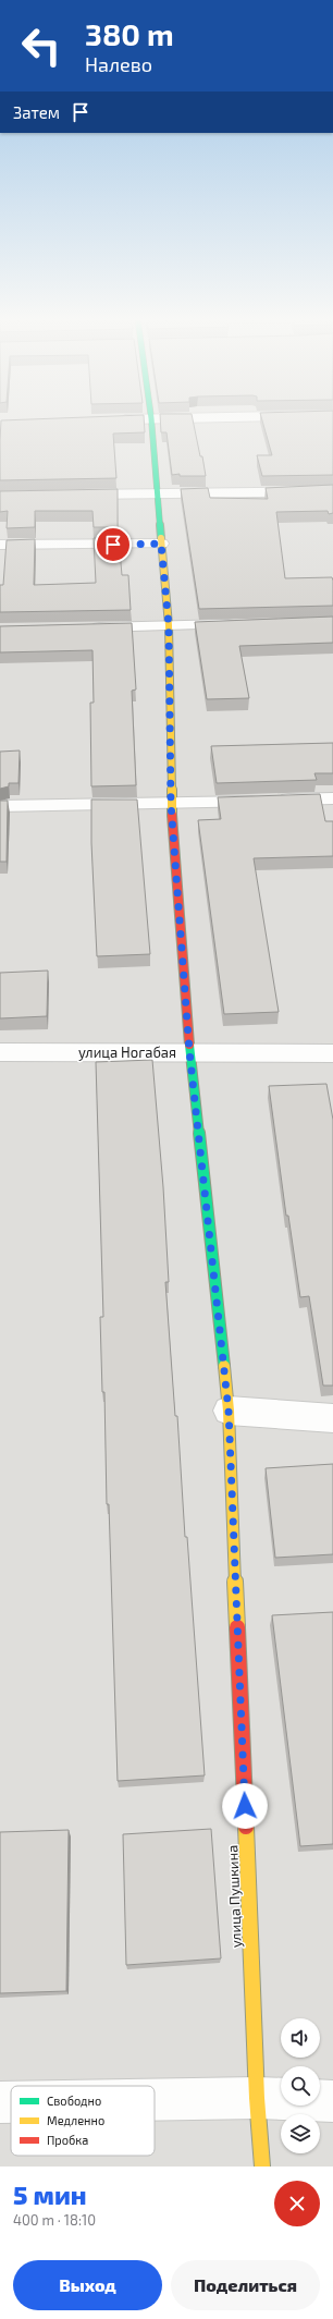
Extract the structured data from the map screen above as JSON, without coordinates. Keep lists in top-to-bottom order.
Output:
{
  "streets": {
    "street": ["улица Ногабая", "улица Пушкина"]
  },
  "crossings": [
    ["улица Ногабая", "улица Пушкина"]
  ],
  "legend": ["Свободно", "Медленно", "Пробка"],
  "page": {
    "turn": ["380 m", "Налево"],
    "then": "Затем",
    "heading": ["5 мин", "400 m · 18:10"],
    "buttons": ["Выход", "Поделиться"]
  }
}
